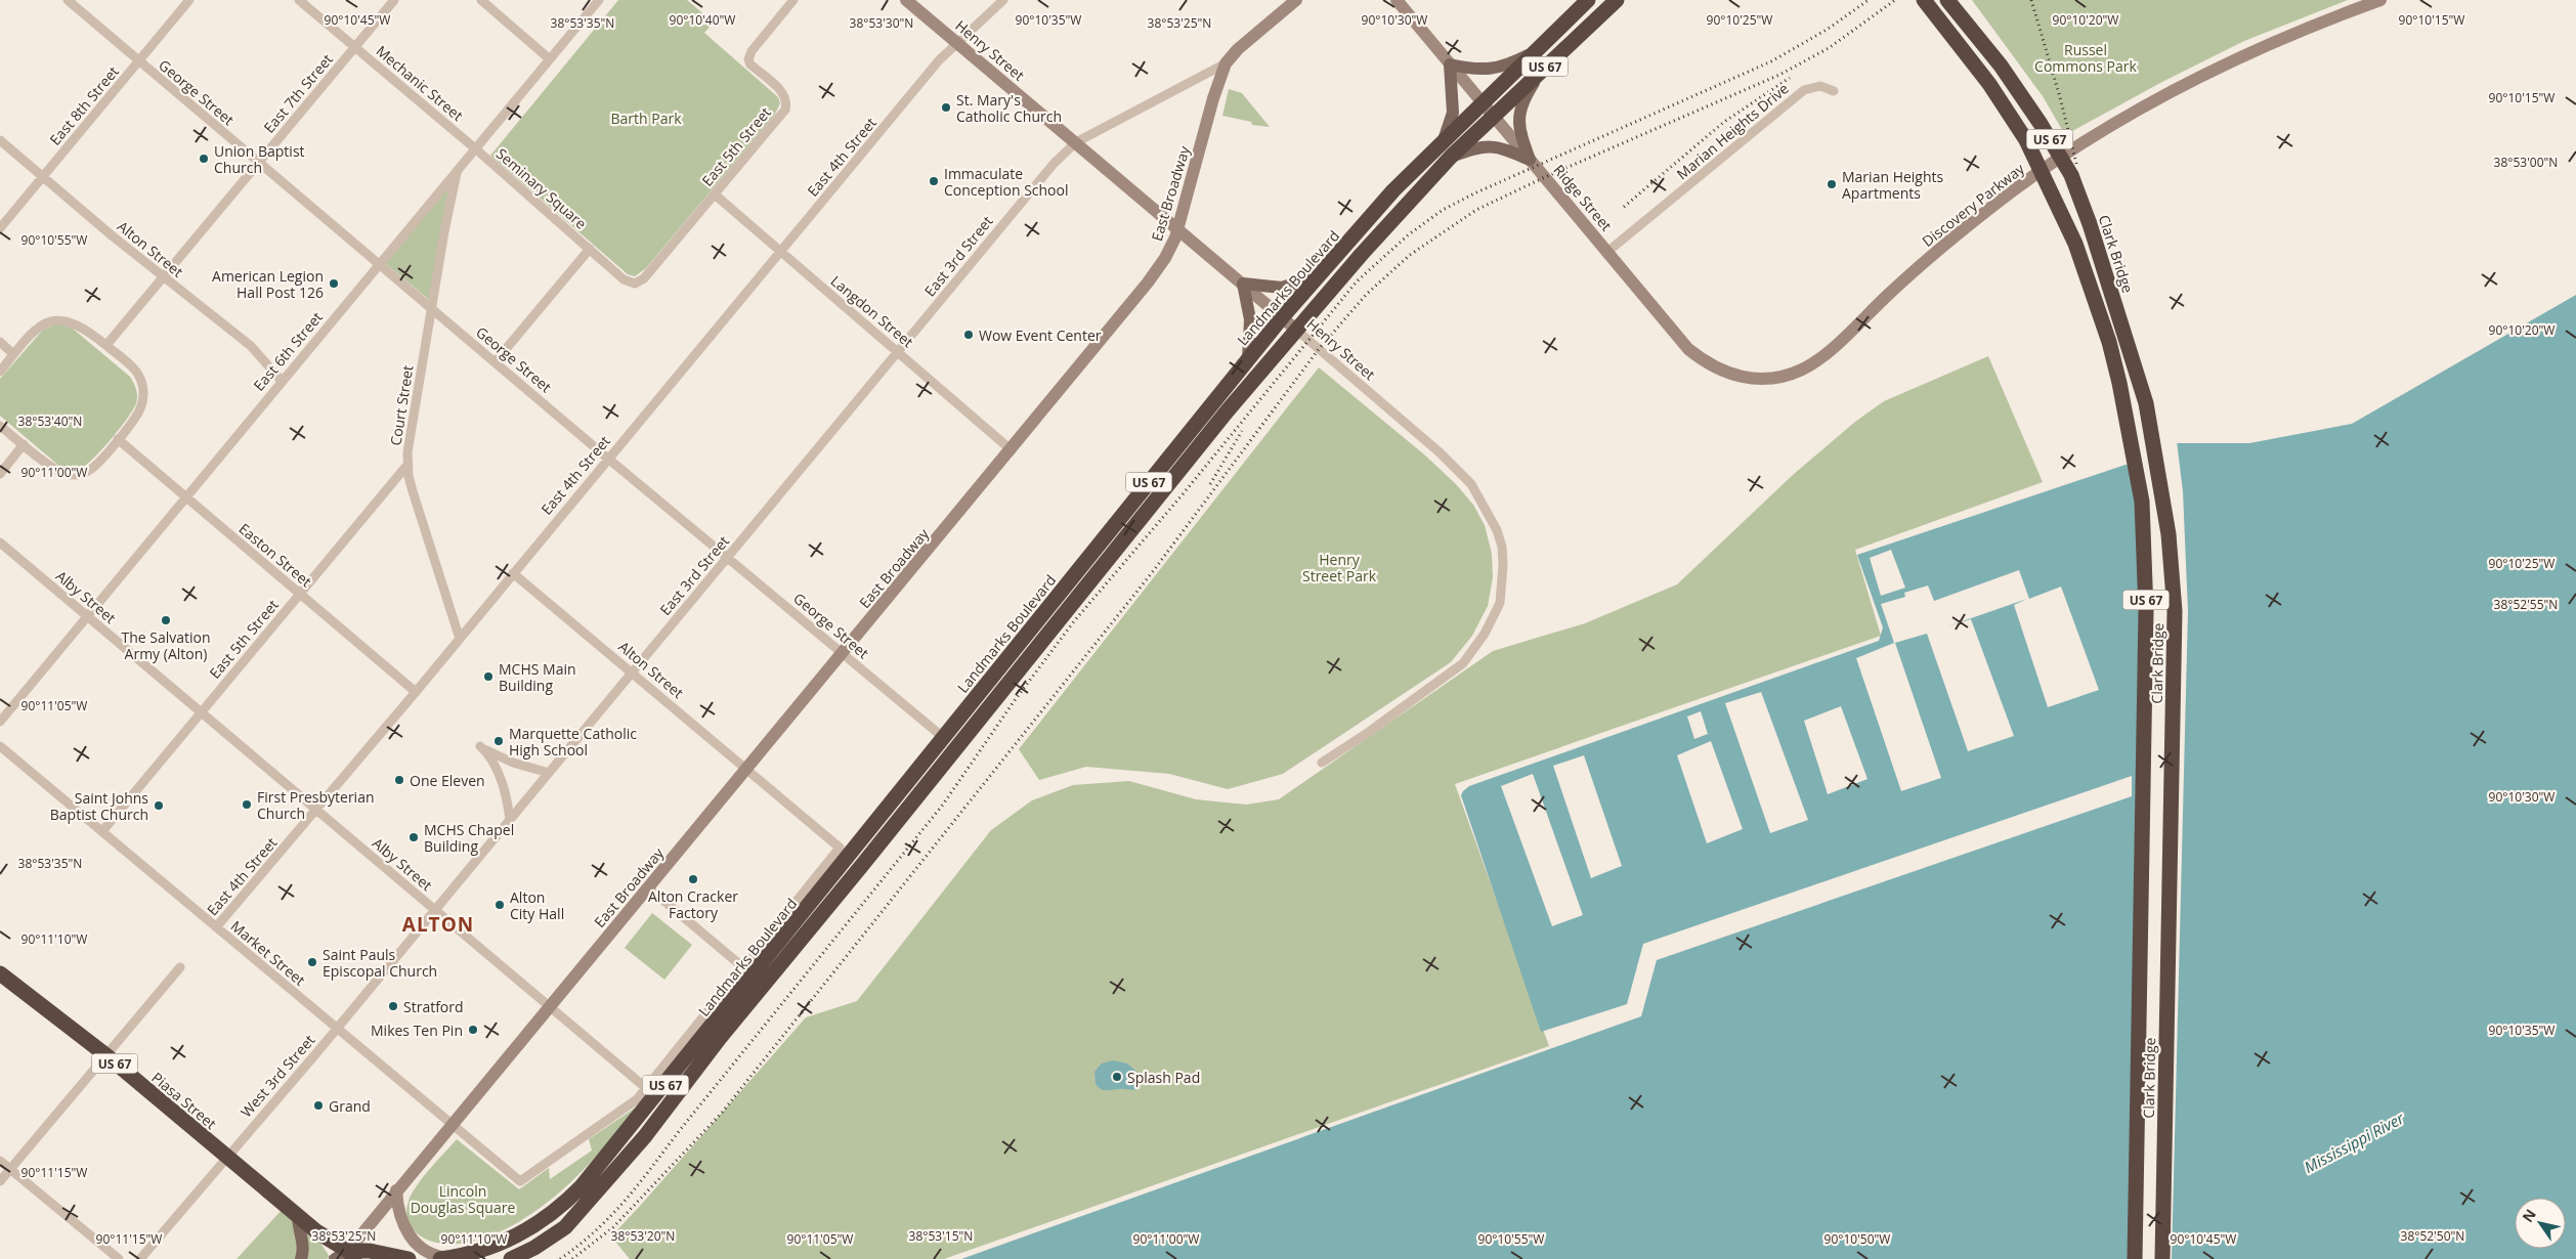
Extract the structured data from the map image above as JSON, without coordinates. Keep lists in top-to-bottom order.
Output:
{
  "streets": {
    "highway": [
      "US 67",
      "Clark Bridge",
      "Landmarks Boulevard",
      "Piasa Street"
    ],
    "street": [
      "Henry Street",
      "Mechanic Street",
      "George Street",
      "East 7th Street",
      "East 8th Street",
      "Marian Heights Drive",
      "East 5th Street",
      "East 4th Street",
      "Seminary Square",
      "East Broadway",
      "Ridge Street",
      "Discovery Parkway",
      "Alton Street",
      "East 3rd Street",
      "Langdon Street",
      "East 6th Street",
      "Court Street",
      "Easton Street",
      "Alby Street",
      "Market Street",
      "West 3rd Street"
    ]
  },
  "crossings": [
    ["Henry Street", "East 4th Street"],
    ["Henry Street", "East Broadway"],
    ["Henry Street", "East 3rd Street"],
    ["Henry Street", "Landmarks Boulevard"],
    ["US 67", "East Broadway"],
    ["US 67", "Piasa Street"],
    ["Mechanic Street", "East 7th Street"],
    ["Mechanic Street", "Seminary Square"],
    ["Mechanic Street", "East 6th Street"],
    ["George Street", "East 7th Street"],
    ["George Street", "East 8th Street"],
    ["George Street", "East 4th Street"],
    ["George Street", "East Broadway"],
    ["George Street", "East 3rd Street"],
    ["George Street", "Landmarks Boulevard"],
    ["George Street", "East 6th Street"],
    ["George Street", "Court Street"],
    ["East 7th Street", "Alton Street"],
    ["East 8th Street", "Alton Street"],
    ["Marian Heights Drive", "Ridge Street"],
    ["East 5th Street", "Seminary Square"],
    ["East 5th Street", "Langdon Street"],
    ["East 5th Street", "Court Street"],
    ["East 5th Street", "Easton Street"],
    ["East 5th Street", "Alby Street"],
    ["East 5th Street", "Market Street"],
    ["East 4th Street", "Alton Street"],
    ["East 4th Street", "Langdon Street"],
    ["East 4th Street", "Court Street"],
    ["East 4th Street", "Easton Street"],
    ["East 4th Street", "Alby Street"],
    ["East 4th Street", "Market Street"],
    ["Seminary Square", "East 6th Street"],
    ["East Broadway", "Alton Street"],
    ["East Broadway", "East 3rd Street"],
    ["East Broadway", "Langdon Street"],
    ["East Broadway", "Alby Street"],
    ["East Broadway", "Market Street"],
    ["East Broadway", "Piasa Street"],
    ["Ridge Street", "Discovery Parkway"],
    ["Ridge Street", "Landmarks Boulevard"],
    ["Alton Street", "East 3rd Street"],
    ["Alton Street", "East 6th Street"],
    ["East 3rd Street", "Langdon Street"],
    ["East 3rd Street", "Alby Street"],
    ["East 3rd Street", "Market Street"],
    ["East 3rd Street", "West 3rd Street"],
    ["East 6th Street", "Court Street"],
    ["East 6th Street", "Easton Street"],
    ["East 6th Street", "Alby Street"],
    ["Alby Street", "Market Street"],
    ["Market Street", "West 3rd Street"],
    ["West 3rd Street", "Piasa Street"]
  ],
  "districts": ["ALTON"],
  "water": ["Mississippi River"],
  "parks": [
    "Russel Commons Park",
    "Barth Park",
    "Henry Street Park",
    "Lincoln Douglas Square"
  ],
  "places": [
    "St. Mary's Catholic Church",
    "Union Baptist Church",
    "Immaculate Conception School",
    "Marian Heights Apartments",
    "American Legion Hall Post 126",
    "Wow Event Center",
    "The Salvation Army (Alton)",
    "MCHS Main Building",
    "Marquette Catholic High School",
    "One Eleven",
    "First Presbyterian Church",
    "Saint Johns Baptist Church",
    "MCHS Chapel Building",
    "Alton Cracker Factory",
    "Alton City Hall",
    "Saint Pauls Episcopal Church",
    "Stratford",
    "Mikes Ten Pin",
    "Splash Pad",
    "Grand"
  ],
  "north": "top left",
  "coordinates": [
    "90°10'15\"W",
    "90°10'45\"W",
    "90°10'40\"W",
    "90°10'35\"W",
    "90°10'30\"W",
    "90°10'25\"W",
    "90°10'20\"W",
    "38°53'35\"N",
    "38°53'30\"N",
    "38°53'25\"N",
    "38°53'00\"N",
    "90°10'55\"W",
    "38°53'40\"N",
    "90°11'00\"W",
    "38°52'55\"N",
    "90°11'05\"W",
    "90°11'10\"W",
    "90°11'15\"W",
    "38°53'20\"N",
    "38°53'15\"N",
    "38°52'50\"N",
    "90°10'50\"W"
  ]
}
